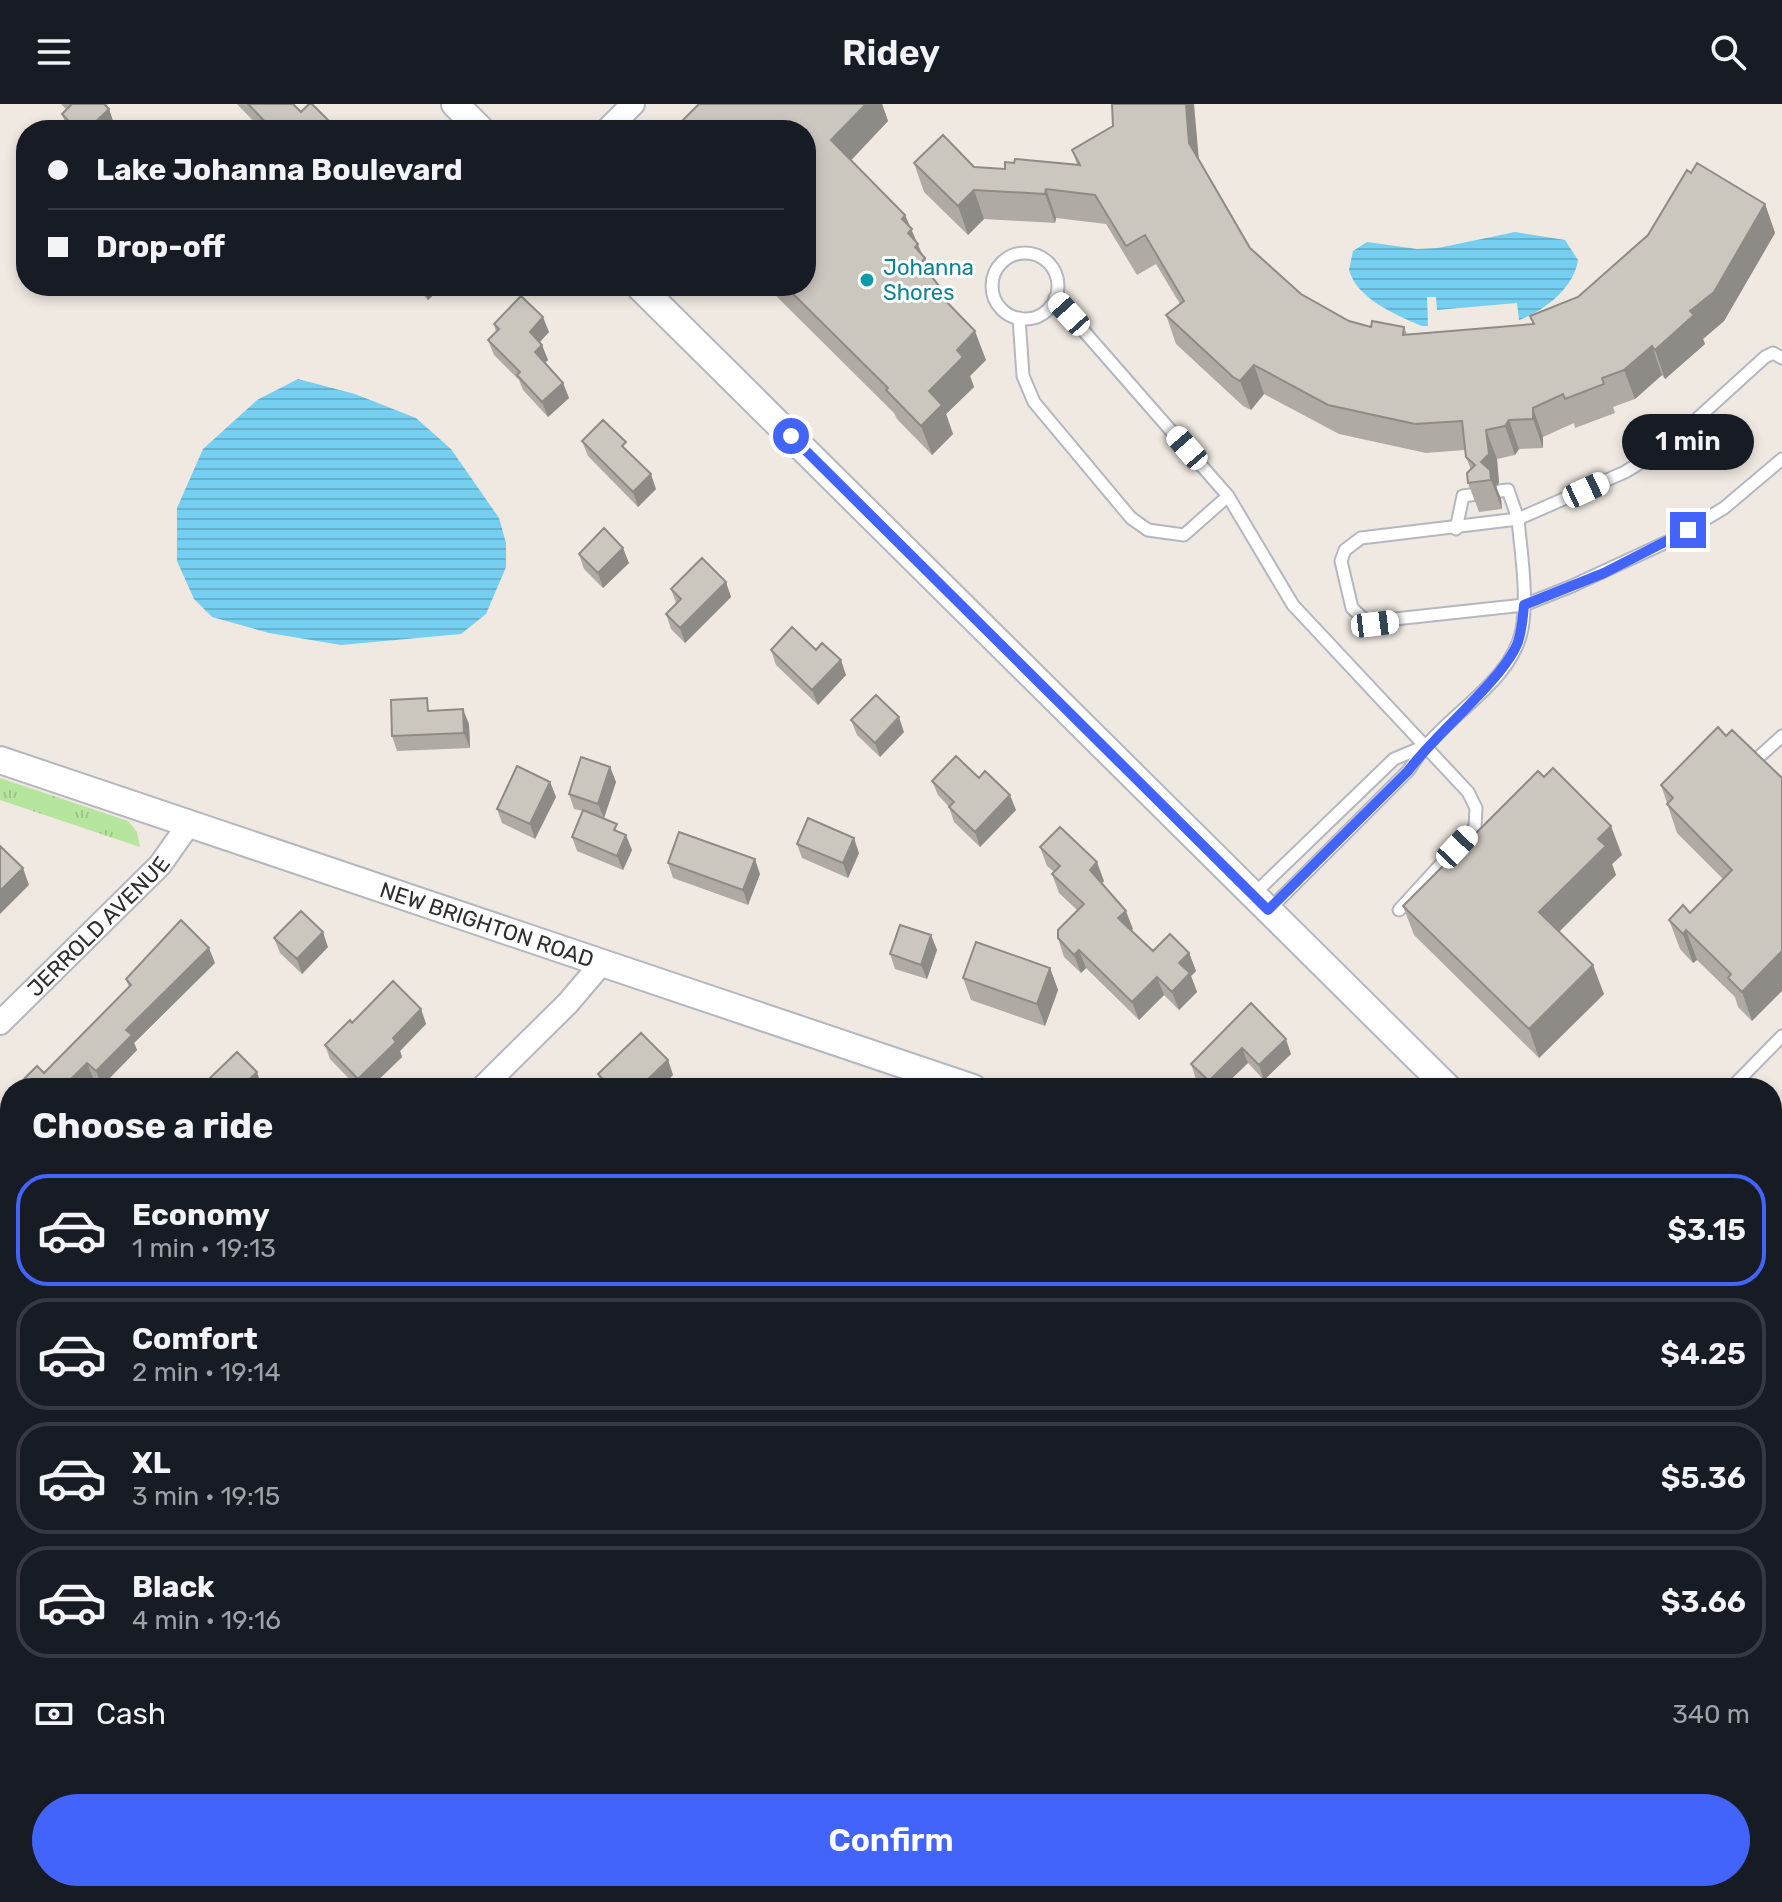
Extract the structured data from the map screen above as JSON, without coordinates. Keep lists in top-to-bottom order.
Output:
{
  "streets": {
    "street": ["NEW BRIGHTON ROAD", "JERROLD AVENUE"]
  },
  "crossings": [
    ["NEW BRIGHTON ROAD", "JERROLD AVENUE"]
  ],
  "places": ["Johanna Shores"],
  "page": {
    "header": "Ridey",
    "banner": ["Lake Johanna Boulevard", "Drop-off"],
    "bubble": "1 min",
    "heading": "Choose a ride",
    "list": [
      {
        "name": "Economy",
        "note": "1 min · 19:13",
        "value": "$3.15"
      },
      {
        "name": "Comfort",
        "note": "2 min · 19:14",
        "value": "$4.25"
      },
      {
        "name": "XL",
        "note": "3 min · 19:15",
        "value": "$5.36"
      },
      {
        "name": "Black",
        "note": "4 min · 19:16",
        "value": "$3.66"
      }
    ],
    "pay": ["Cash", "340 m"],
    "buttons": "Confirm"
  }
}
